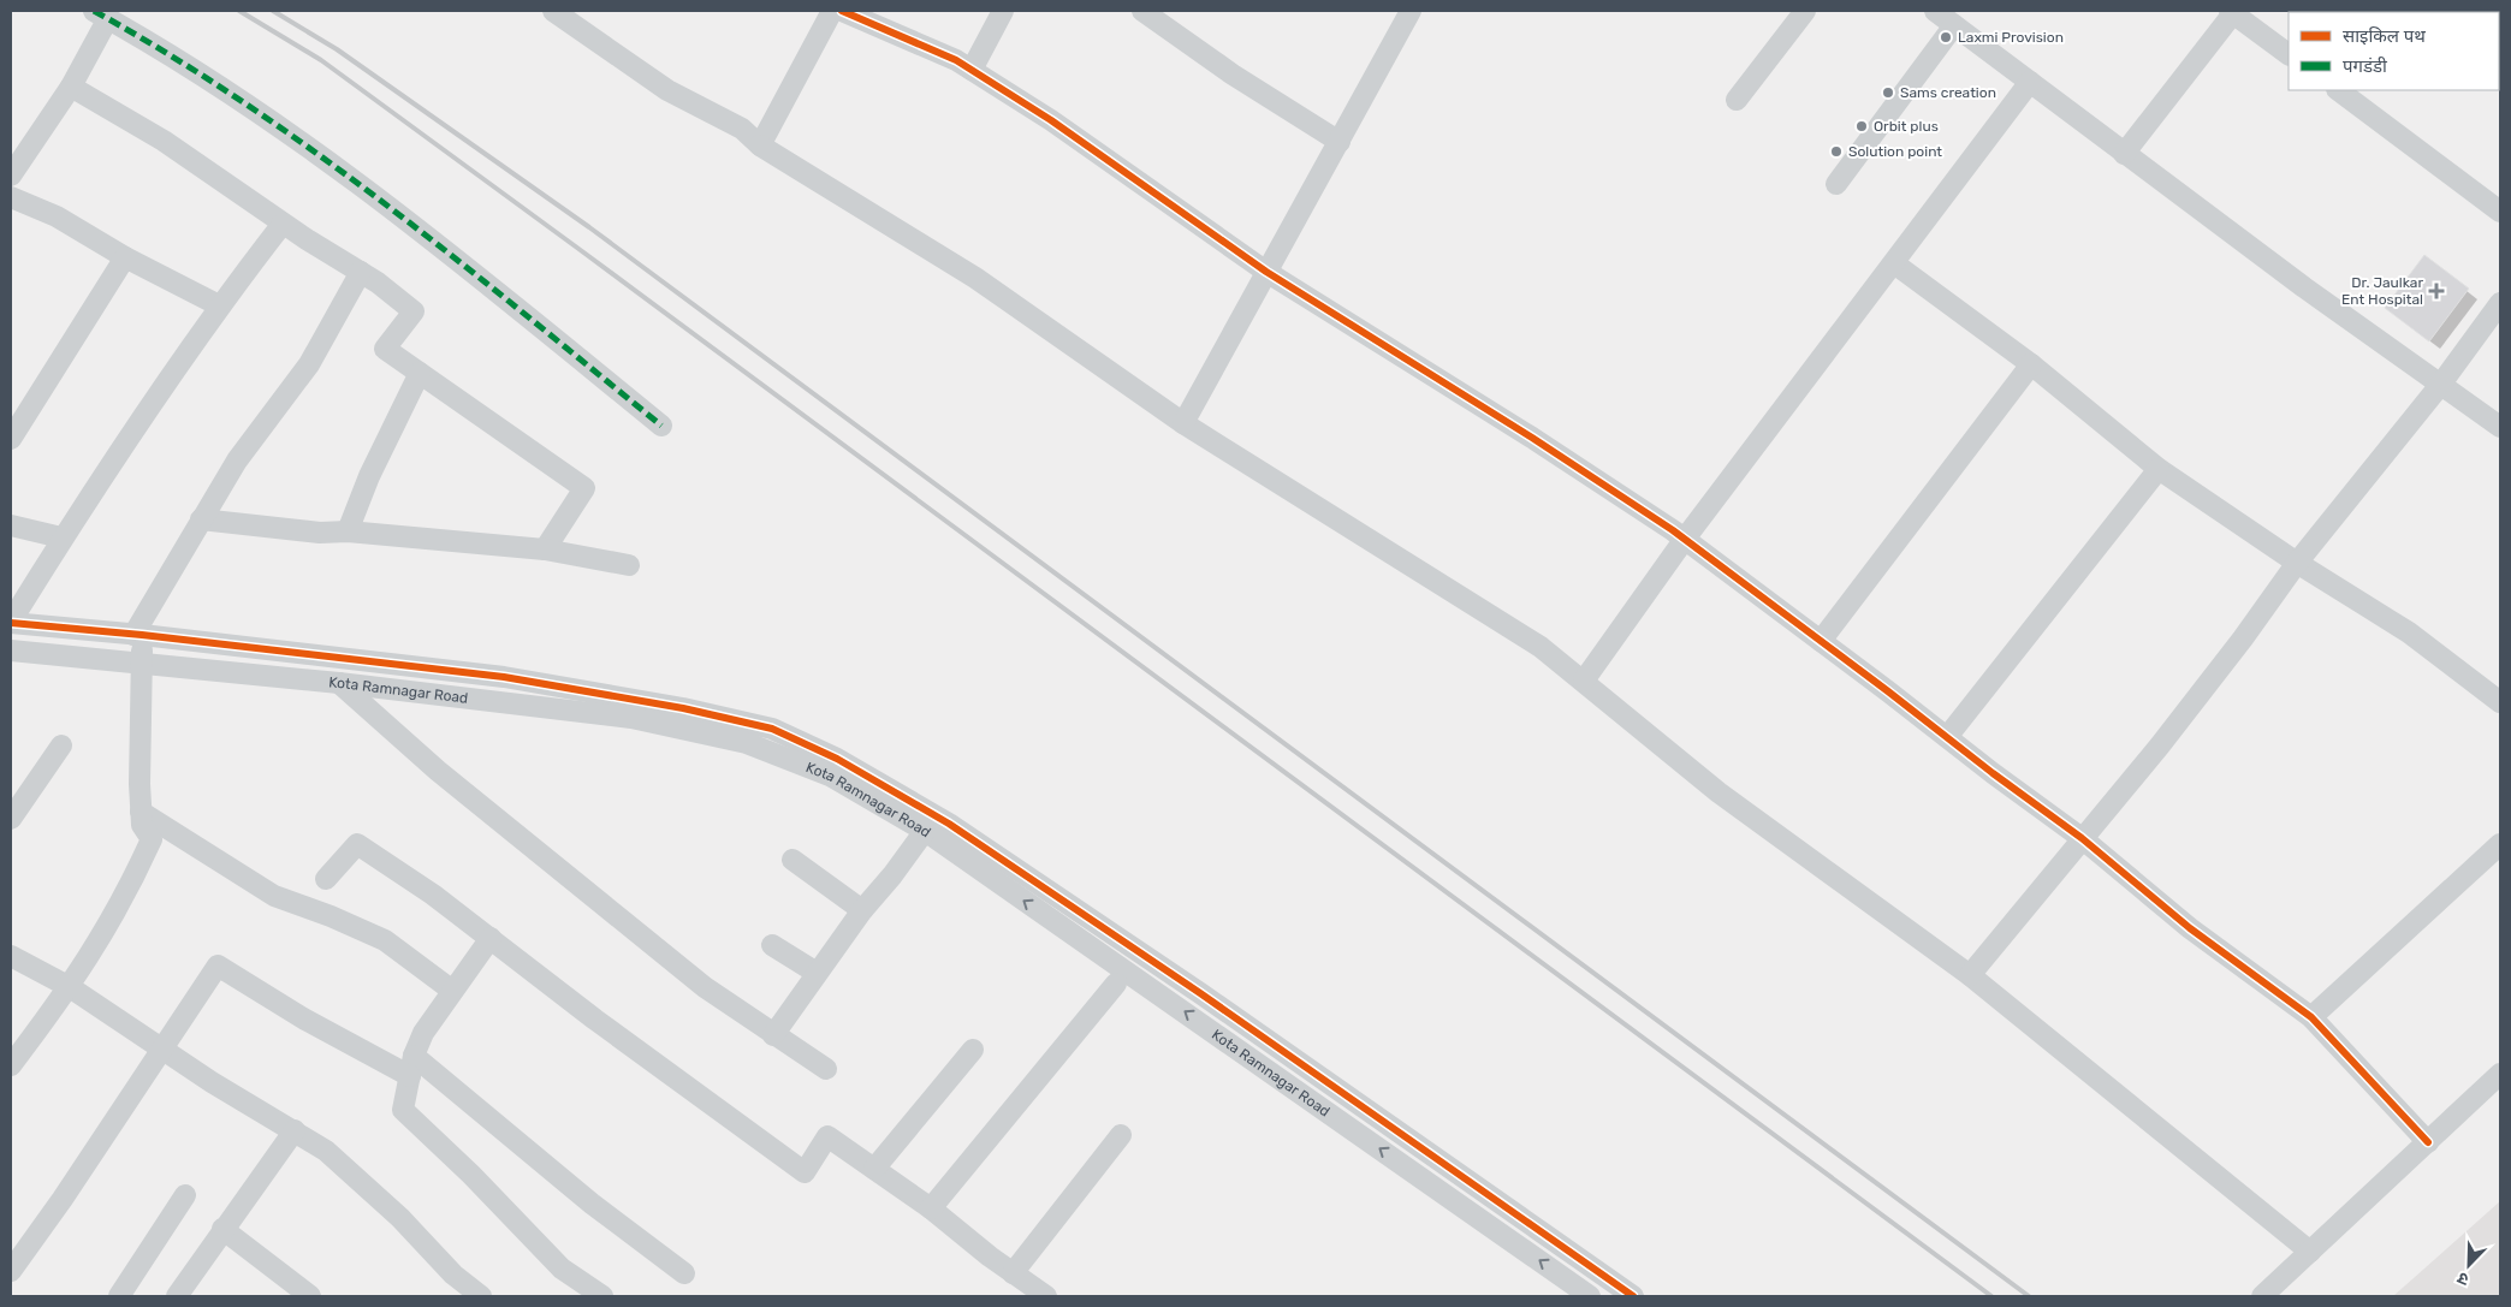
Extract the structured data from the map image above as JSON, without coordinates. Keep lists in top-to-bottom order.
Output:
{
  "streets": {
    "street": ["Kota Ramnagar Road"]
  },
  "places": {
    "other": [
      "Laxmi Provision",
      "Sams creation",
      "Orbit plus",
      "Solution point"
    ],
    "health": ["Dr. Jaulkar Ent Hospital"]
  },
  "legend": ["साइकिल पथ", "पगडंडी"],
  "north": "bottom left"
}
